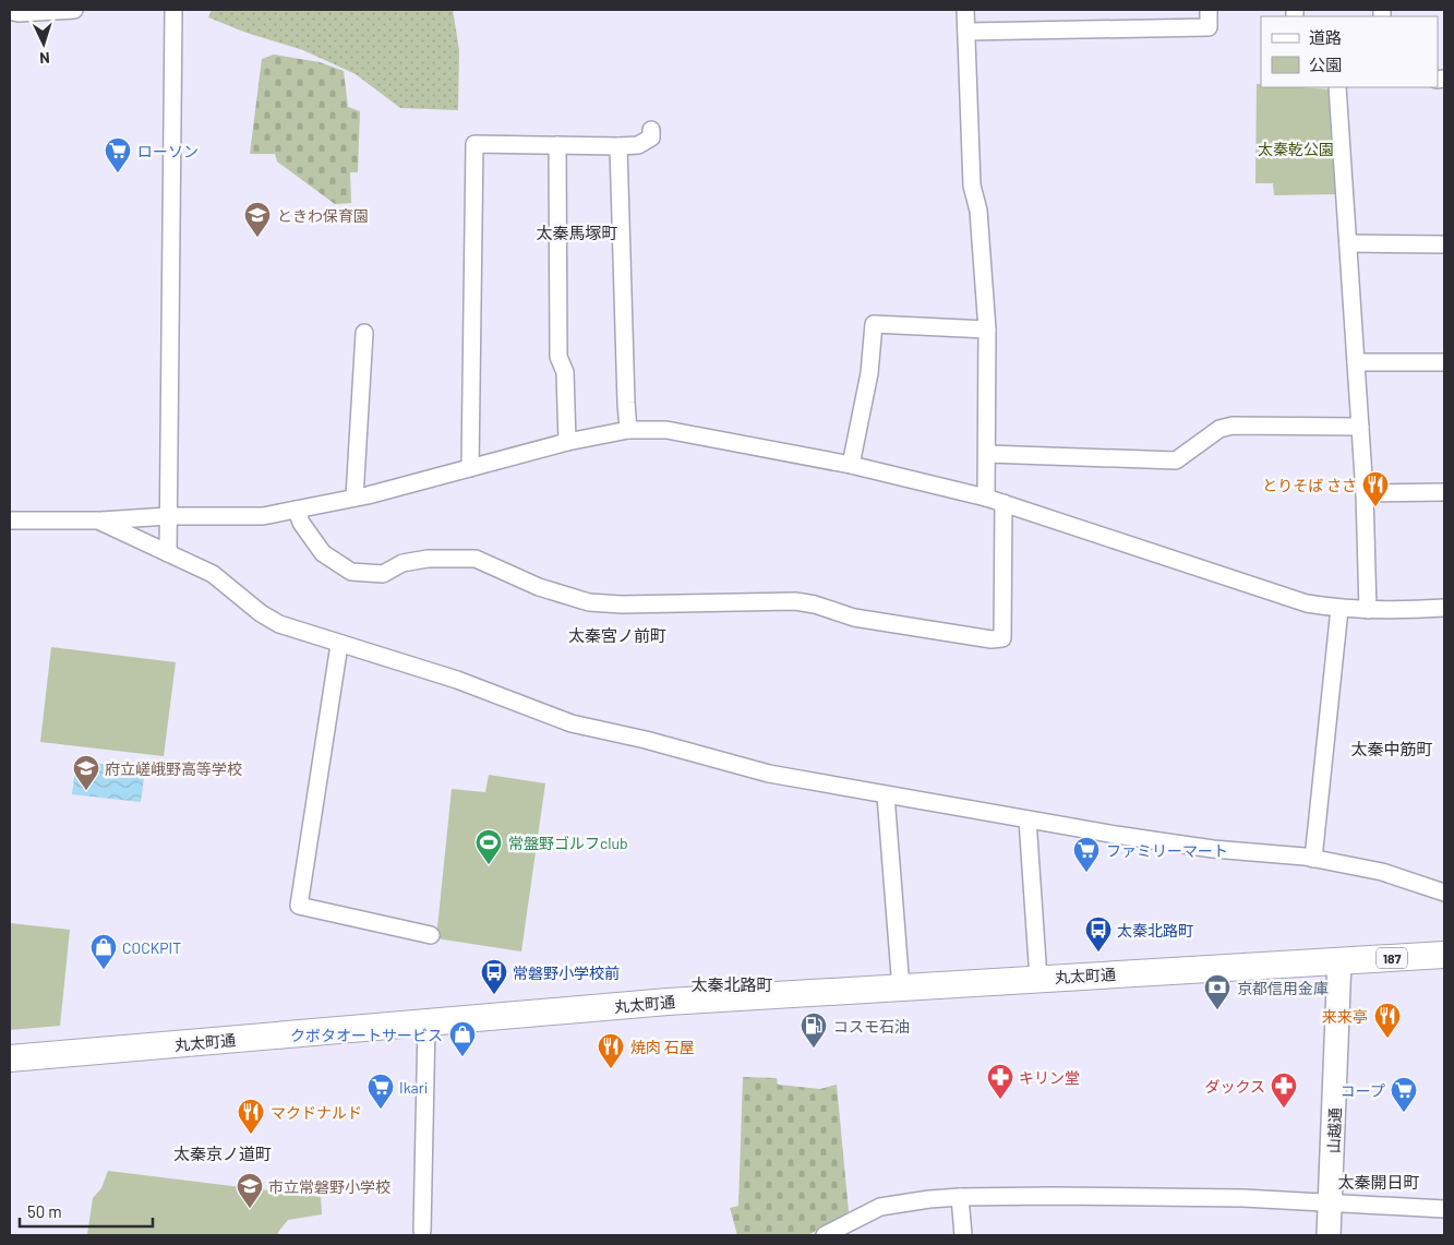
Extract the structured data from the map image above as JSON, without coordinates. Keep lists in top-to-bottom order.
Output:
{
  "streets": {
    "main road": ["187", "丸太町通"],
    "street": ["山越通"]
  },
  "crossings": [
    ["丸太町通", "山越通"]
  ],
  "districts": [
    "太秦馬塚町",
    "太秦宮ノ前町",
    "太秦中筋町",
    "太秦北路町",
    "太秦京ノ道町",
    "太秦開日町"
  ],
  "parks": ["太秦乾公園"],
  "places": {
    "supermarket": [
      "ローソン",
      "ファミリーマート",
      "Ikari",
      "コープ"
    ],
    "school or university": ["ときわ保育園", "府立嵯峨野高等学校", "市立常磐野小学校"],
    "restaurant": [
      "とりそば ささ",
      "来来亭",
      "焼肉 石屋",
      "マクドナルド"
    ],
    "sports": ["常盤野ゴルフclub"],
    "bus stop": ["太秦北路町", "常磐野小学校前"],
    "shop": ["COCKPIT", "クボタオートサービス"],
    "bank": ["京都信用金庫"],
    "fuel station": ["コスモ石油"],
    "pharmacy": ["キリン堂", "ダックス"]
  },
  "legend": ["道路", "公園"],
  "scale_bar": "50 m",
  "north": "bottom"
}
